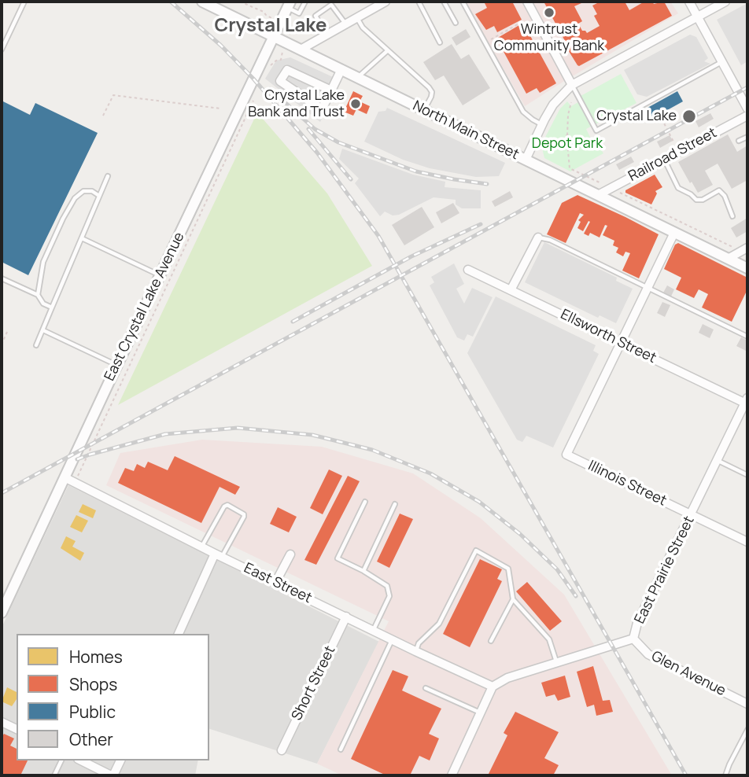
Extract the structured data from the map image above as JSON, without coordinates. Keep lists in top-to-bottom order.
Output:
{
  "streets": {
    "street": [
      "North Main Street",
      "Railroad Street",
      "East Crystal Lake Avenue",
      "Ellsworth Street",
      "Illinois Street",
      "East Prairie Street",
      "East Street",
      "Glen Avenue",
      "Short Street"
    ]
  },
  "crossings": [
    ["North Main Street", "Railroad Street"],
    ["North Main Street", "East Crystal Lake Avenue"],
    ["East Crystal Lake Avenue", "East Street"],
    ["Ellsworth Street", "Illinois Street"],
    ["Ellsworth Street", "East Prairie Street"],
    ["Illinois Street", "East Prairie Street"],
    ["East Prairie Street", "East Street"],
    ["East Prairie Street", "Glen Avenue"],
    ["East Street", "Short Street"]
  ],
  "districts": ["Crystal Lake"],
  "parks": ["Depot Park"],
  "places": ["Wintrust Community Bank", "Crystal Lake Bank and Trust", "Crystal Lake"],
  "legend": [
    "Homes",
    "Shops",
    "Public",
    "Other"
  ]
}
